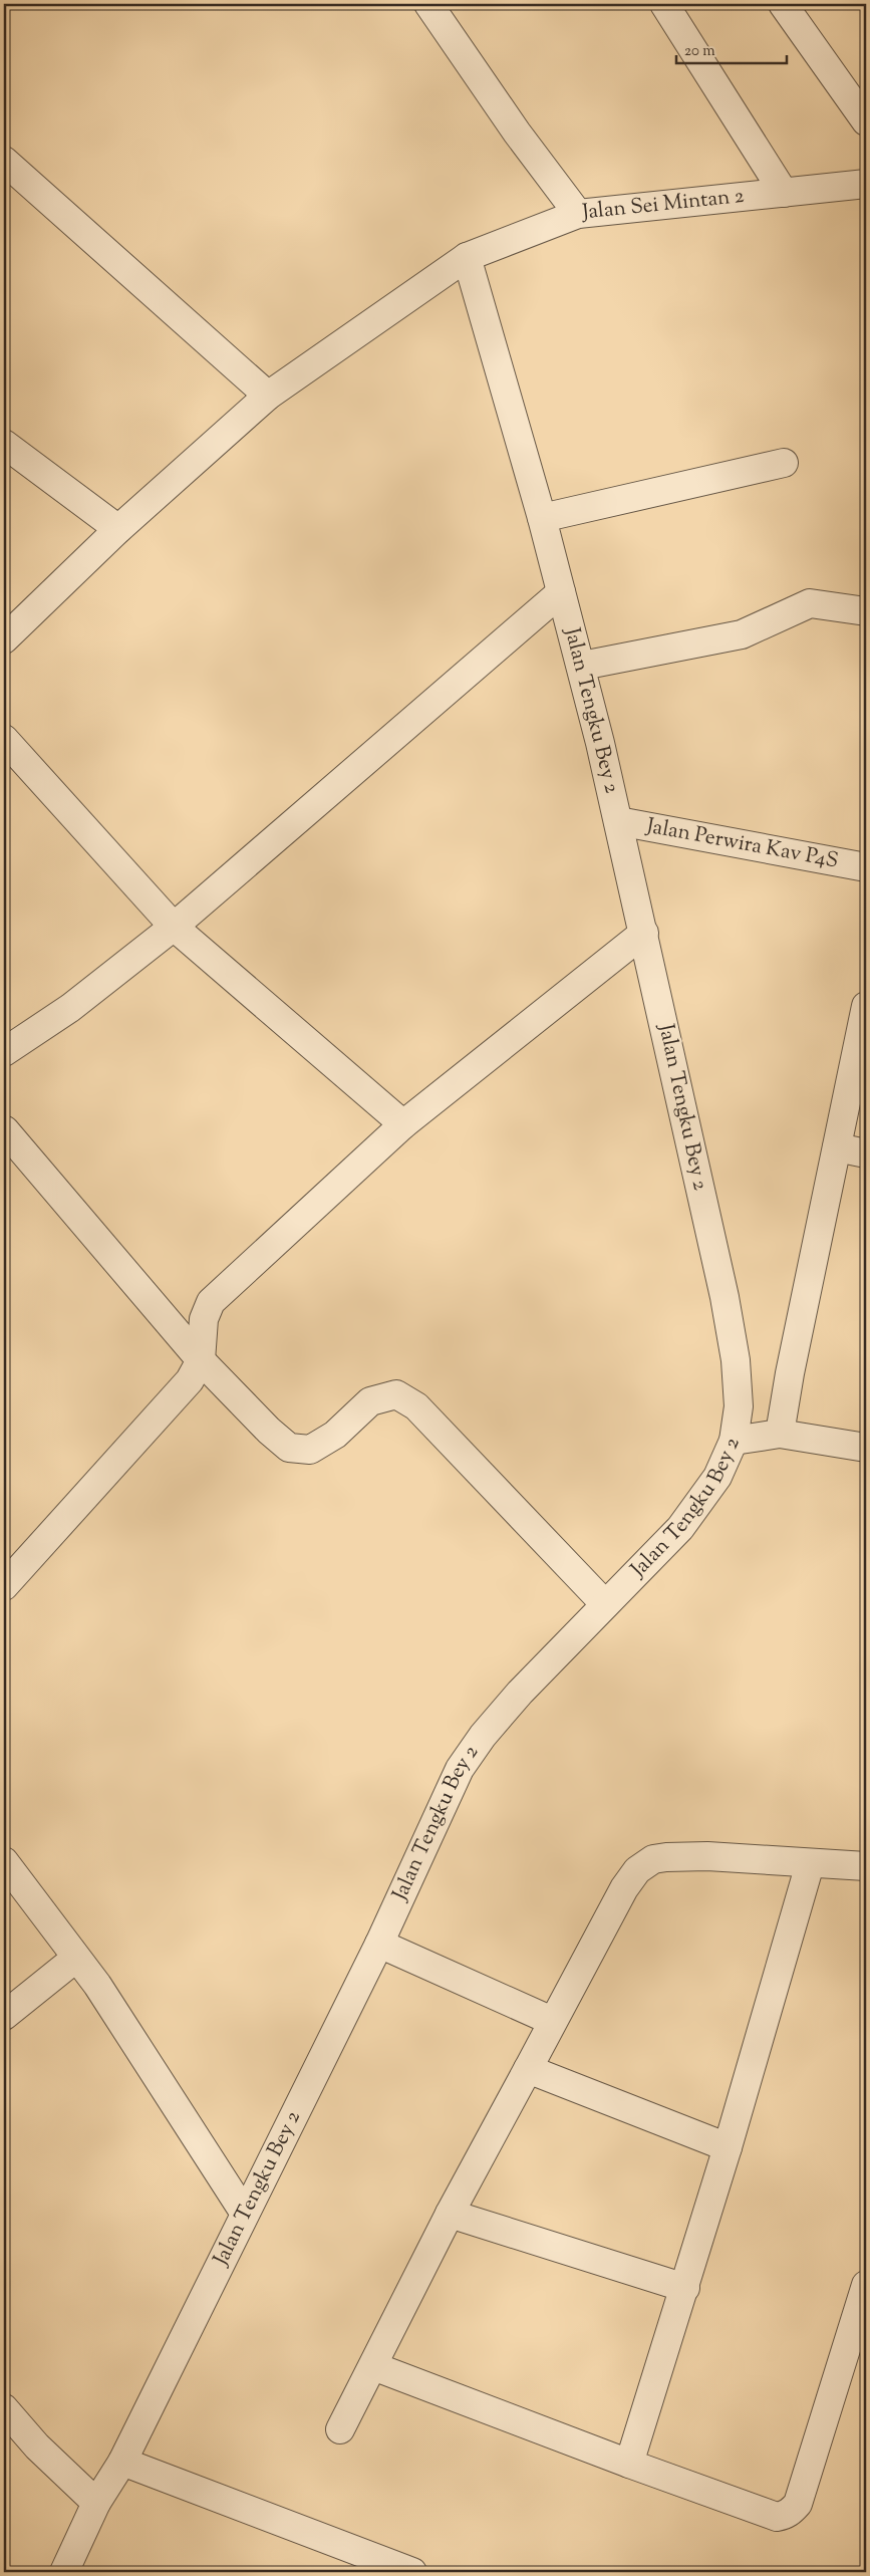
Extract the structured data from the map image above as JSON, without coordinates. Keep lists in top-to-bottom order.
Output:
{
  "streets": {
    "street": ["Jalan Sei Mintan 2", "Jalan Tengku Bey 2", "Jalan Perwira Kav P4S"]
  },
  "crossings": [
    ["Jalan Sei Mintan 2", "Jalan Tengku Bey 2"],
    ["Jalan Tengku Bey 2", "Jalan Perwira Kav P4S"]
  ],
  "scale_bar": "20 m"
}
